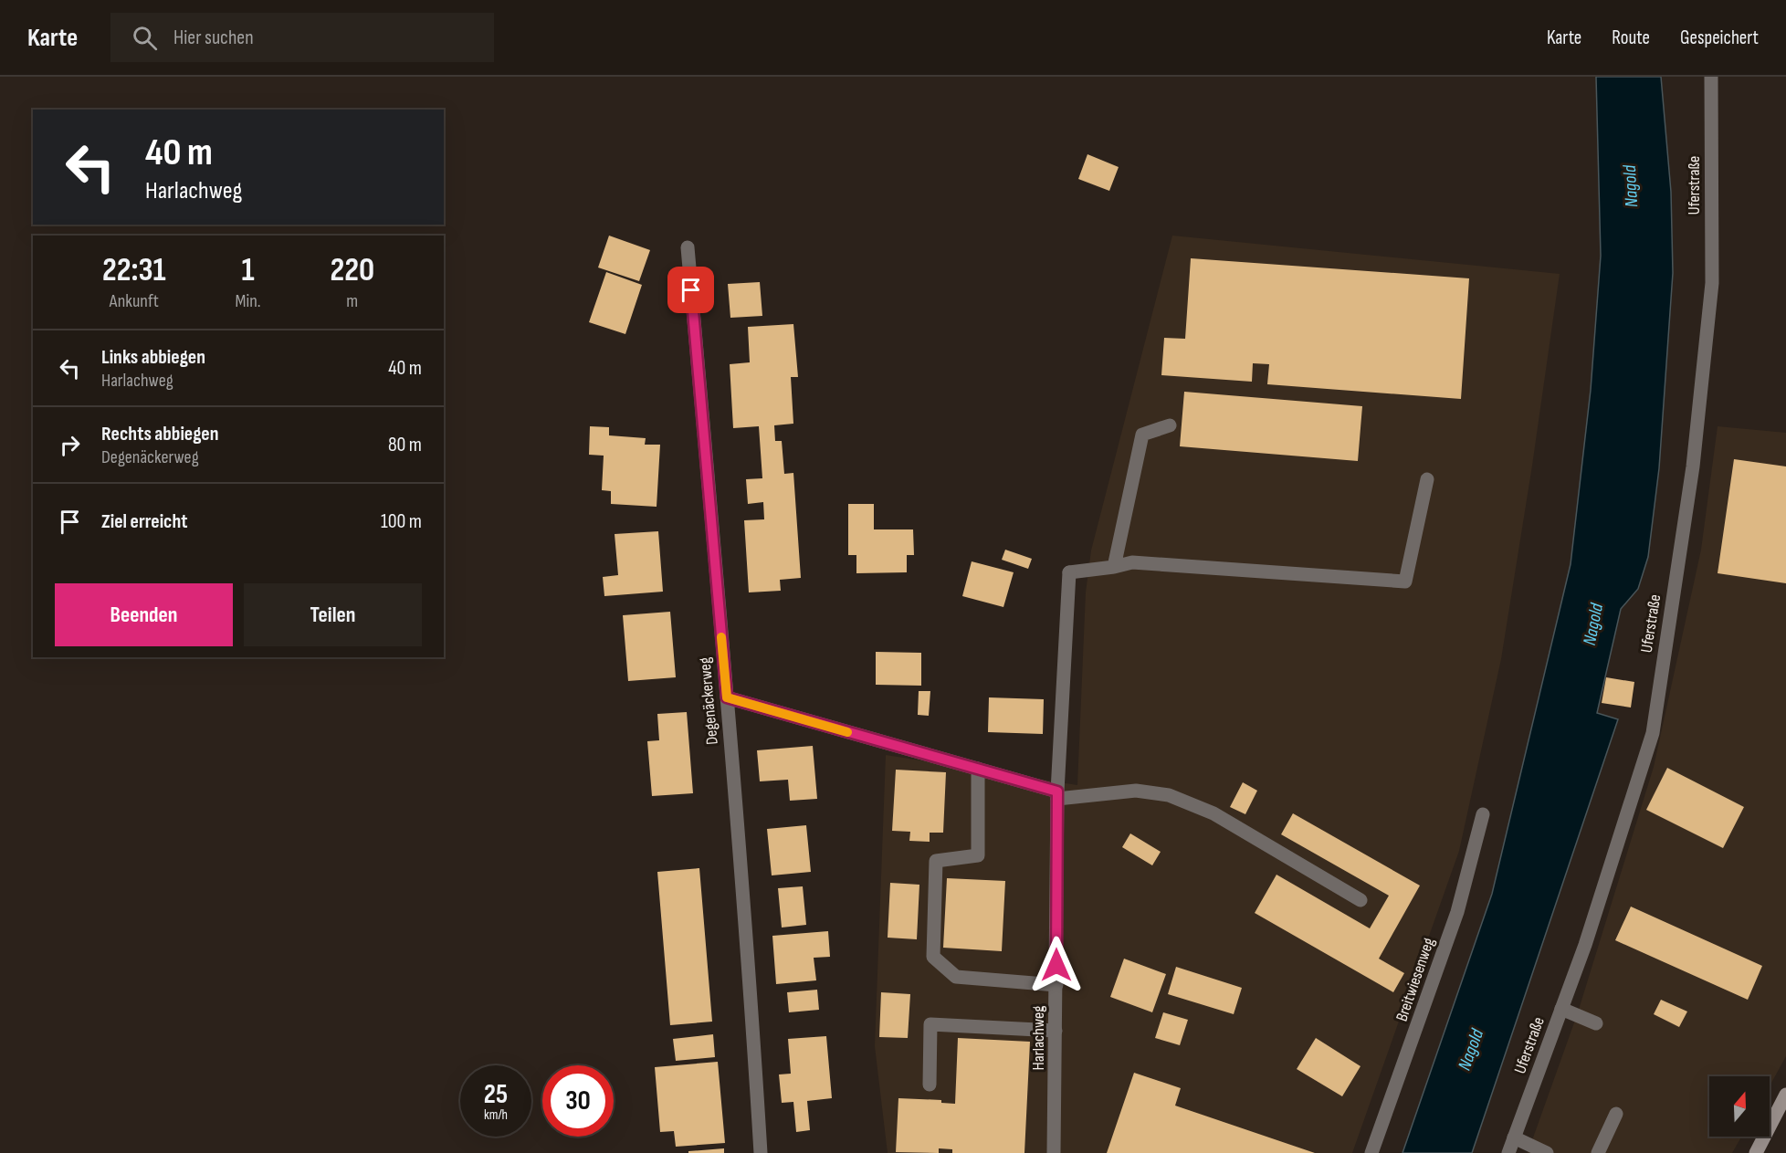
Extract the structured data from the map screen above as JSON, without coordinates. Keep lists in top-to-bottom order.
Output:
{
  "streets": {
    "street": [
      "Uferstraße",
      "Degenäckerweg",
      "Breitwiesenweg",
      "Harlachweg"
    ]
  },
  "water": ["Nagold"],
  "north": "top",
  "page": {
    "header": "Karte",
    "search": "Hier suchen",
    "nav": ["Karte", "Route", "Gespeichert"],
    "turn": ["40 m", "Harlachweg"],
    "eta": [
      "22:31",
      "Ankunft",
      "1",
      "Min.",
      "220",
      "m"
    ],
    "list": [
      {
        "name": "Links abbiegen",
        "note": "Harlachweg",
        "value": "40 m"
      },
      {
        "name": "Rechts abbiegen",
        "note": "Degenäckerweg",
        "value": "80 m"
      },
      {
        "name": "Ziel erreicht",
        "value": "100 m"
      }
    ],
    "buttons": ["Beenden", "Teilen"],
    "speed": "25 km/h",
    "limit": "30"
  }
}
